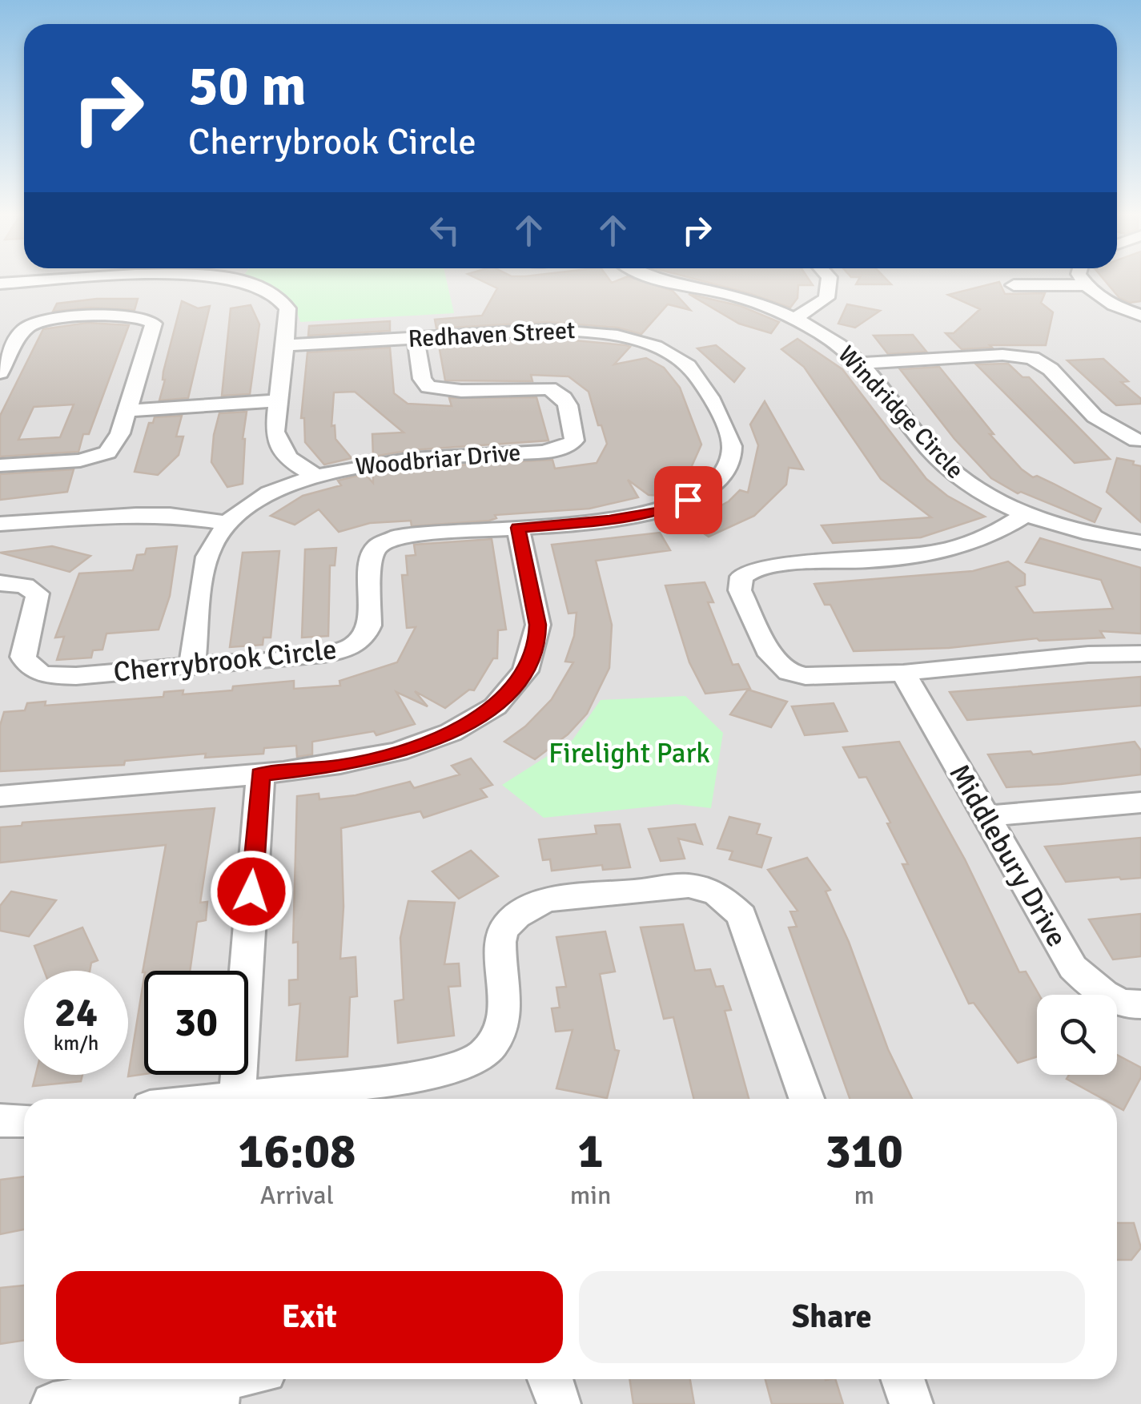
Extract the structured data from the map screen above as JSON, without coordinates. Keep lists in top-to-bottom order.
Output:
{
  "streets": {
    "street": [
      "Redhaven Street",
      "Windridge Circle",
      "Woodbriar Drive",
      "Cherrybrook Circle",
      "Middlebury Drive"
    ]
  },
  "crossings": [
    ["Redhaven Street", "Woodbriar Drive"],
    ["Redhaven Street", "Cherrybrook Circle"],
    ["Woodbriar Drive", "Cherrybrook Circle"]
  ],
  "parks": ["Firelight Park"],
  "page": {
    "turn": ["50 m", "Cherrybrook Circle"],
    "speed": "24 km/h",
    "limit": "30",
    "eta": [
      "16:08",
      "Arrival",
      "1",
      "min",
      "310",
      "m"
    ],
    "buttons": ["Exit", "Share"]
  }
}
